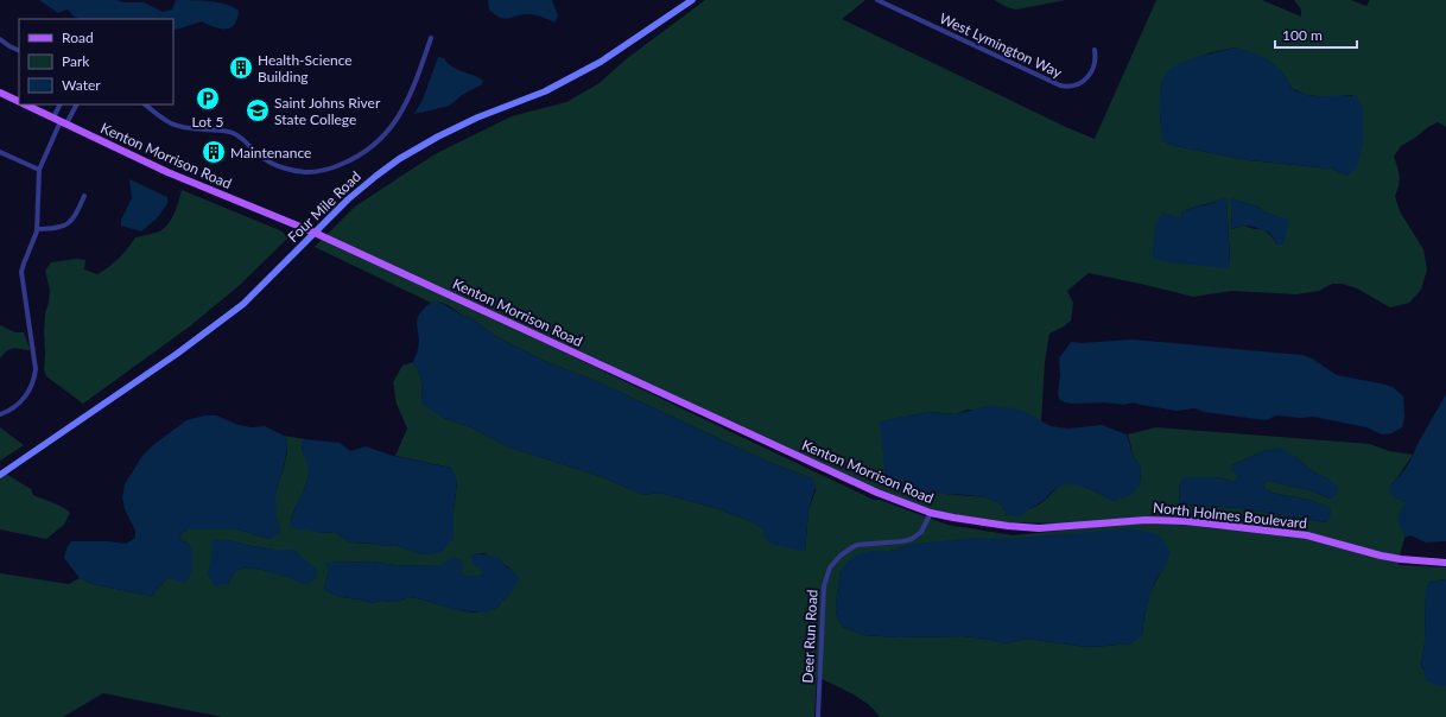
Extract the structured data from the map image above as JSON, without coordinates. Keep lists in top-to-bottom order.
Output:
{
  "streets": {
    "main road": ["Kenton Morrison Road", "Four Mile Road", "North Holmes Boulevard"],
    "street": ["West Lymington Way", "Deer Run Road"]
  },
  "crossings": [
    ["Kenton Morrison Road", "Four Mile Road"],
    ["Kenton Morrison Road", "North Holmes Boulevard"],
    ["Kenton Morrison Road", "Deer Run Road"]
  ],
  "places": {
    "building": ["Health-Science Building", "Maintenance"],
    "parking": ["Lot 5"],
    "school or university": ["Saint Johns River State College"]
  },
  "legend": ["Road", "Park", "Water"],
  "scale_bar": "100 m"
}
